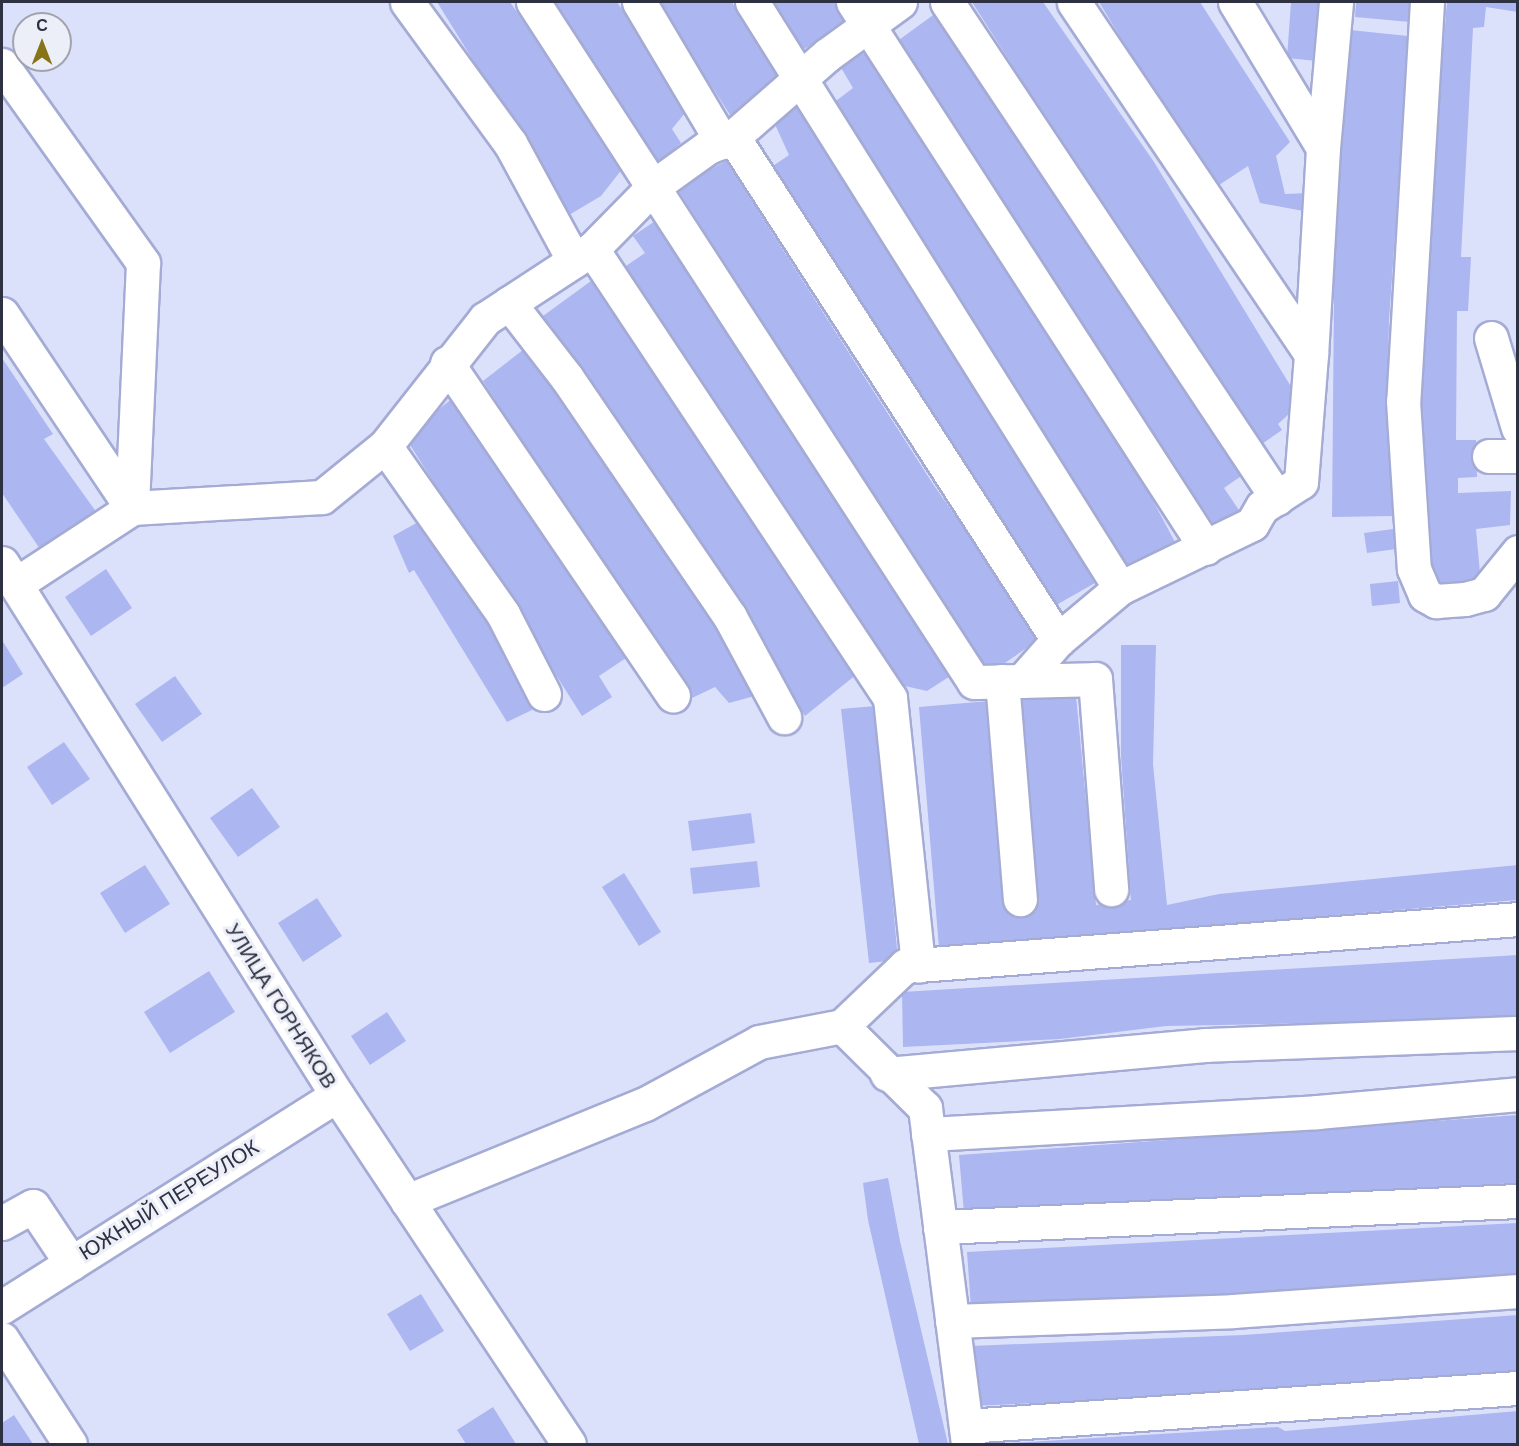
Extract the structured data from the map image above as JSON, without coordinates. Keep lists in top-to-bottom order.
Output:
{
  "streets": {
    "street": ["УЛИЦА ГОРНЯКОВ", "ЮЖНЫЙ ПЕРЕУЛОК"]
  },
  "crossings": [
    ["УЛИЦА ГОРНЯКОВ", "ЮЖНЫЙ ПЕРЕУЛОК"]
  ],
  "north": "top"
}
